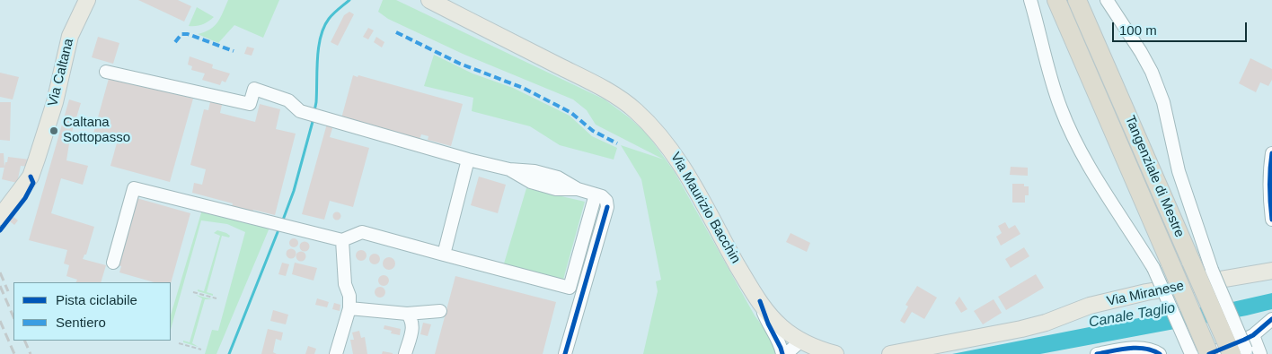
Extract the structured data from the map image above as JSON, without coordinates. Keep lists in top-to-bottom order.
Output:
{
  "streets": {
    "highway": ["Tangenziale di Mestre"],
    "main road": ["Via Caltana", "Via Maurizio Bacchin", "Via Miranese"]
  },
  "water": ["Canale Taglio"],
  "places": ["Caltana Sottopasso"],
  "legend": ["Pista ciclabile", "Sentiero"],
  "scale_bar": "100 m"
}
